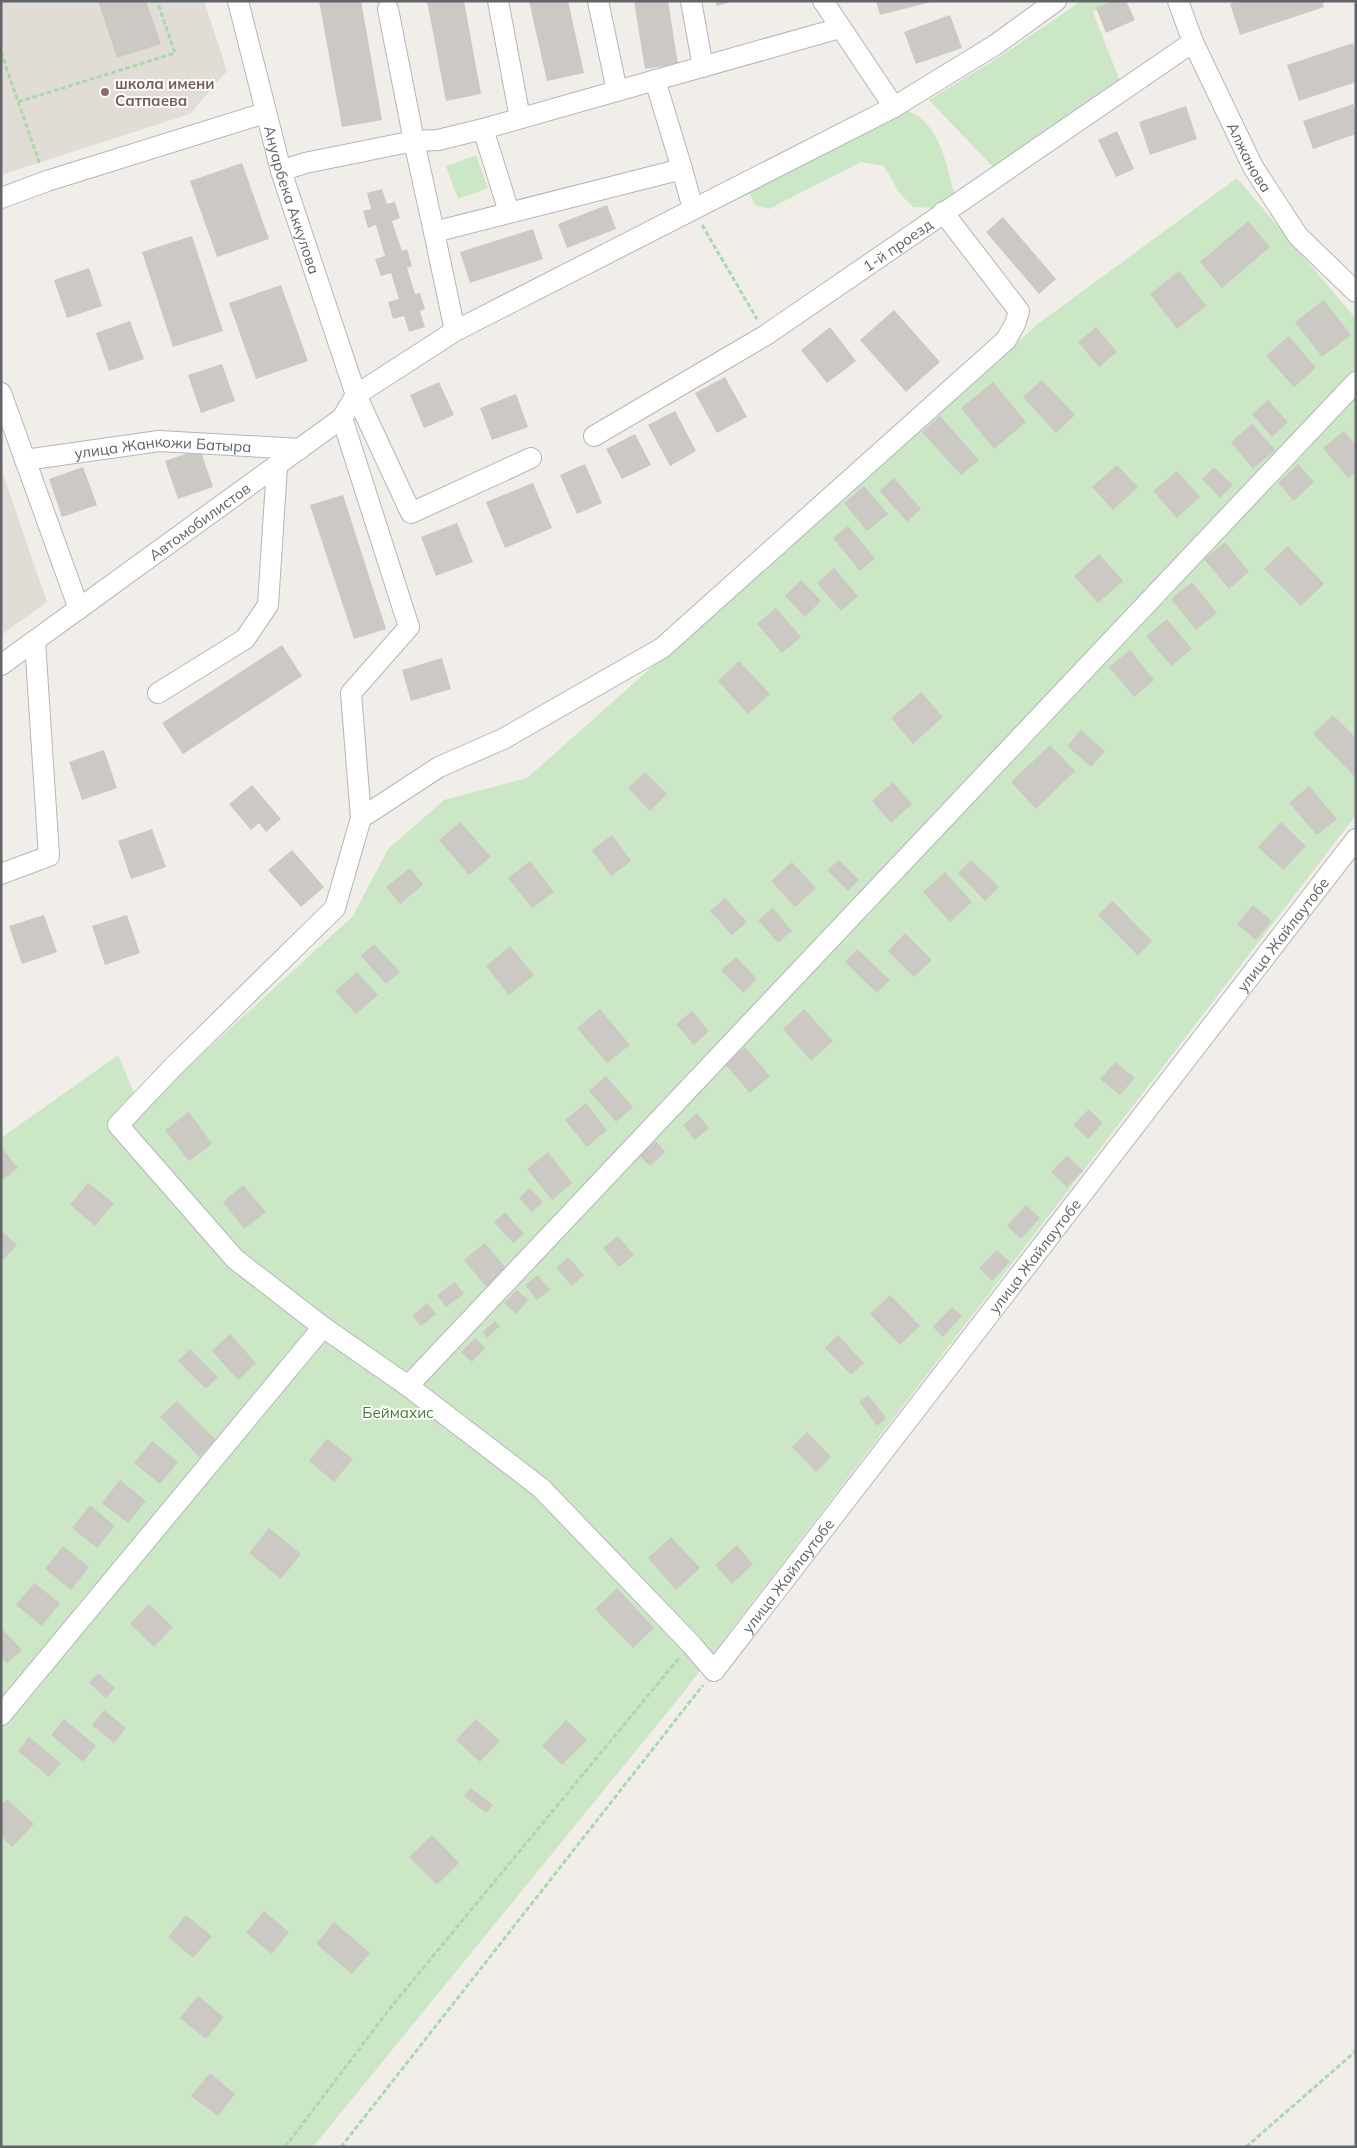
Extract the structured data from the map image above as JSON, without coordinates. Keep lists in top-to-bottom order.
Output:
{
  "streets": {
    "street": [
      "Алжанова",
      "Ануарбека Аккулова",
      "1-й проезд",
      "улица Жанкожи Батыра",
      "Автомобилистов",
      "улица Жайлаутобе"
    ]
  },
  "crossings": [
    ["Алжанова", "1-й проезд"],
    ["Ануарбека Аккулова", "Автомобилистов"],
    ["улица Жанкожи Батыра", "Автомобилистов"]
  ],
  "parks": ["Беймахис"],
  "places": ["школа имени Сатпаева"]
}
